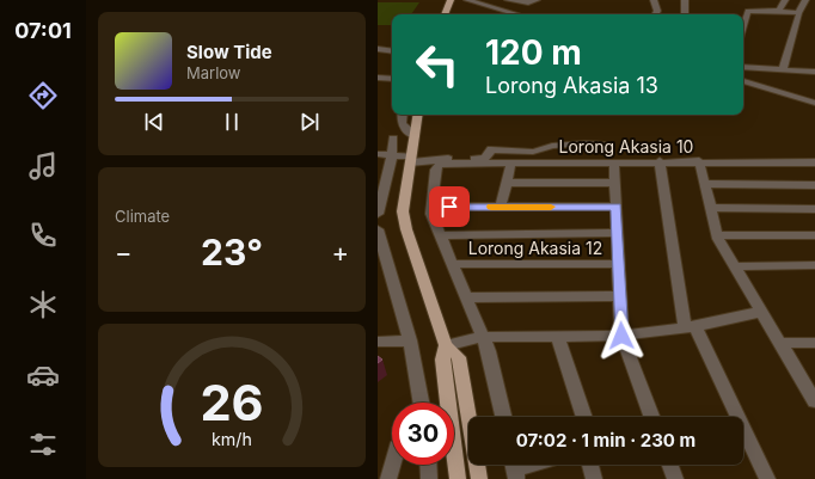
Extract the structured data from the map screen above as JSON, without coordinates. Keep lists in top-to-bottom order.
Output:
{
  "streets": {
    "street": ["Lorong Akasia 10", "Lorong Akasia 12"]
  },
  "page": {
    "tabs": "07:01",
    "turn": ["120 m", "Lorong Akasia 13"],
    "song": ["Slow Tide", "Marlow"],
    "tile": "Climate",
    "heat": ["−", "23°", "+"],
    "limit": "30",
    "trip": "07:02 · 1 min · 230 m",
    "gauge": ["26", "km/h"]
  }
}
